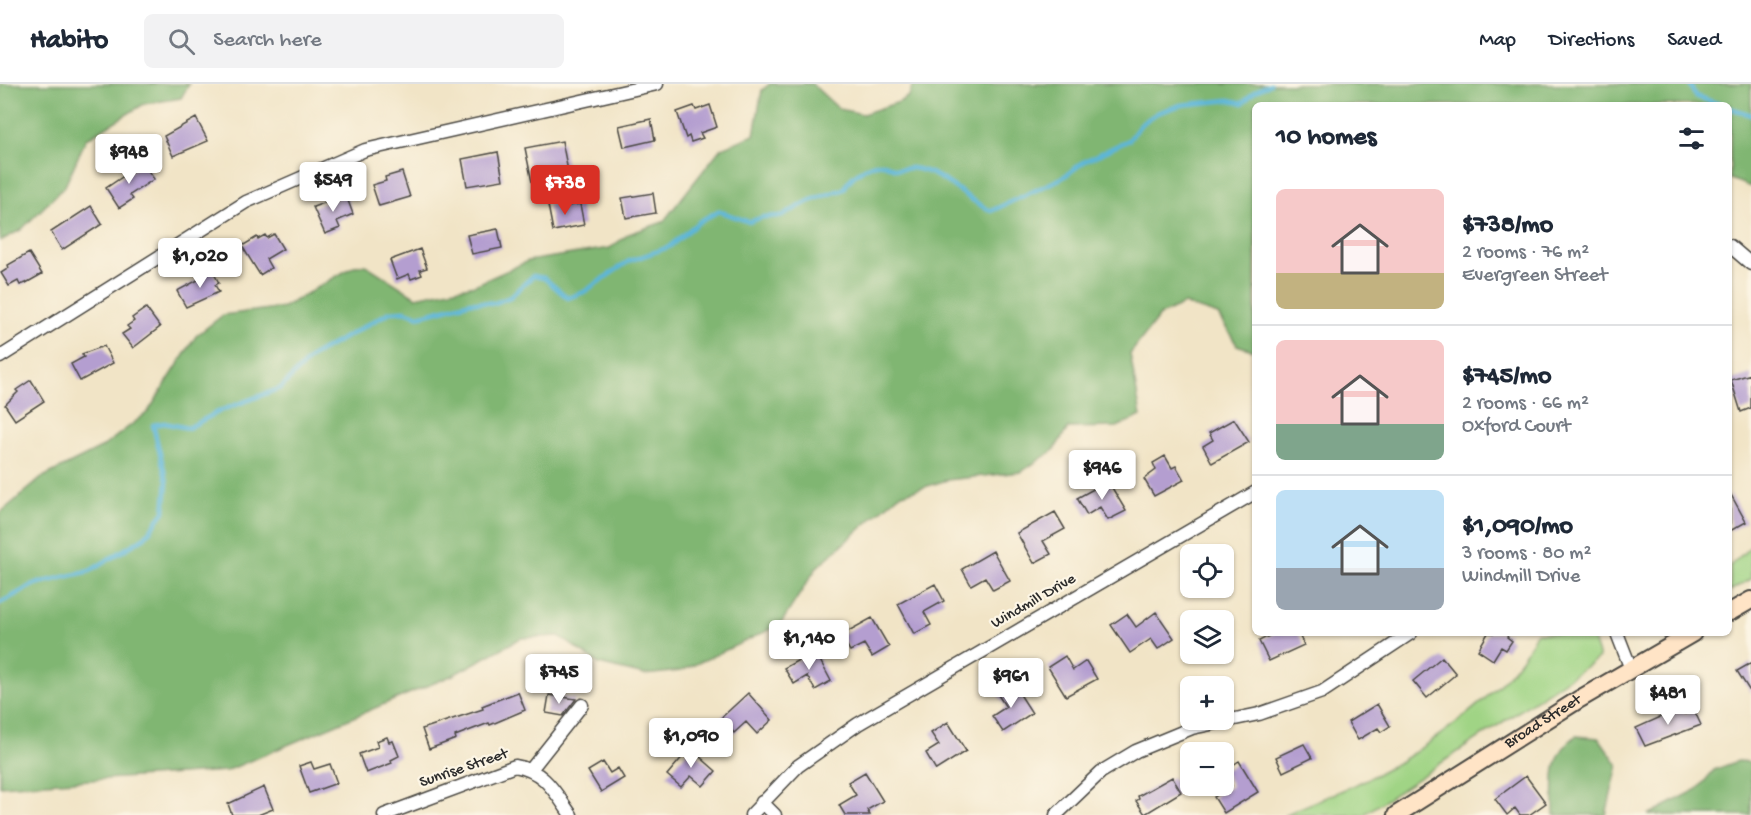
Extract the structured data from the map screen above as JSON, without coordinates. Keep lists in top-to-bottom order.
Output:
{
  "streets": {
    "street": ["Windmill Drive", "Broad Street", "Sunrise Street"]
  },
  "page": {
    "header": "Habito",
    "search": "Search here",
    "nav": ["Map", "Directions", "Saved"],
    "heading": "10 homes",
    "price": [
      "$948",
      "$549",
      "$738",
      "$1,020",
      "$946",
      "$1,140",
      "$745",
      "$961",
      "$481",
      "$1,090"
    ],
    "list": [
      {
        "name": "$738/mo",
        "note": "2 rooms · 76 m² · Evergreen Street"
      },
      {
        "name": "$745/mo",
        "note": "2 rooms · 66 m² · Oxford Court"
      },
      {
        "name": "$1,090/mo",
        "note": "3 rooms · 80 m² · Windmill Drive"
      }
    ],
    "map_buttons": ["+", "−"]
  }
}
